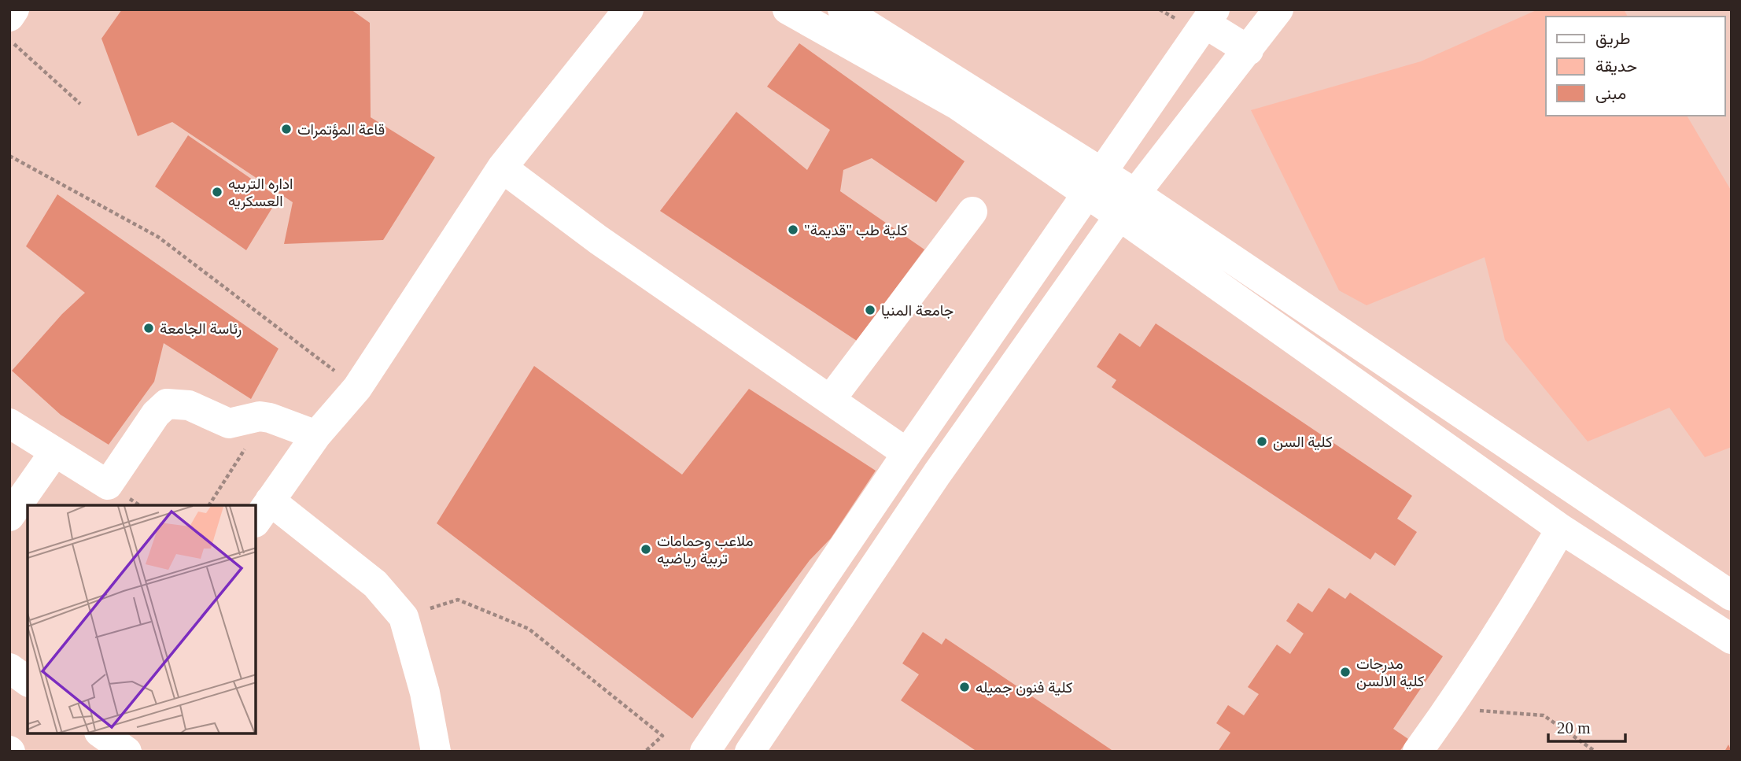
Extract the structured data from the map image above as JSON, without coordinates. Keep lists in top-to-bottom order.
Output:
{
  "places": [
    "قاعة المؤتمرات",
    "اداره التربيه العسكريه",
    "\"كلية طب \"قديمة",
    "جامعة المنيا",
    "رئاسة الجامعة",
    "كلية السن",
    "ملاعب وحمامات تربية رياضيه",
    "مدرجات كلية الالسن",
    "كلية فنون جميله"
  ],
  "legend": ["طريق", "حديقة", "مبنى"],
  "scale_bar": "20 m"
}
